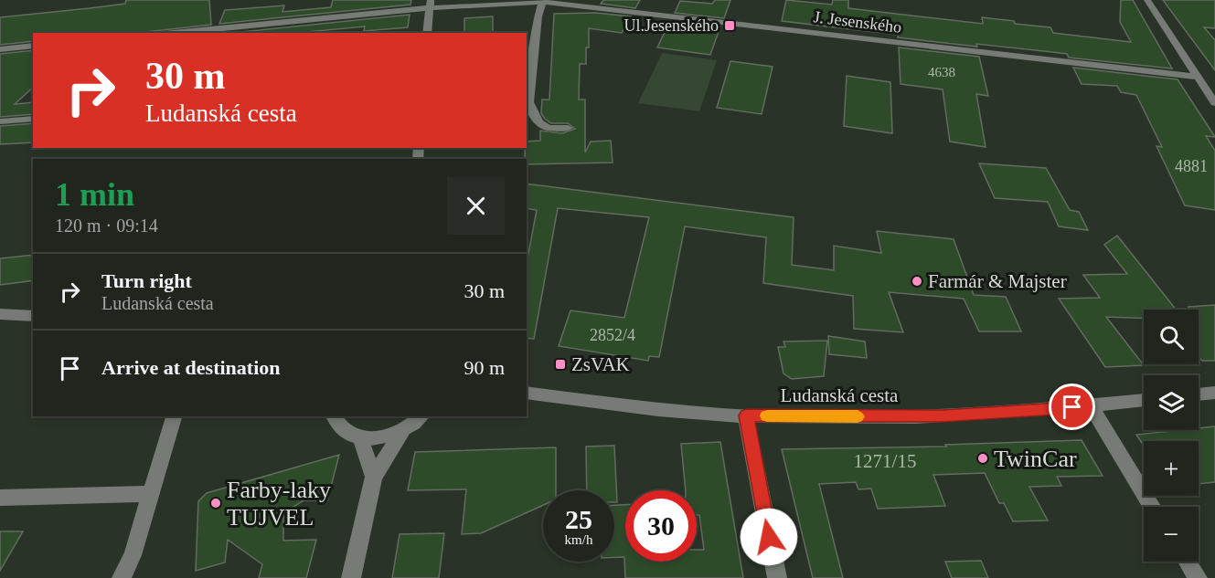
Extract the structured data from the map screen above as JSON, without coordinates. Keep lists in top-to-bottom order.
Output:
{
  "streets": {
    "street": ["J. Jesenského", "Ludanská cesta"]
  },
  "places": {
    "transit": ["Ul.Jesenského", "ZsVAK"],
    "other": ["Farmár & Majster", "TwinCar", "Farby-laky TUJVEL"]
  },
  "house_numbers": [
    "4638",
    "4881",
    "2852/4",
    "1271/15"
  ],
  "page": {
    "turn": ["30 m", "Ludanská cesta"],
    "heading": ["1 min", "120 m · 09:14"],
    "list": [
      {
        "name": "Turn right",
        "note": "Ludanská cesta",
        "value": "30 m"
      },
      {
        "name": "Arrive at destination",
        "value": "90 m"
      }
    ],
    "map_buttons": ["+", "−"],
    "speed": "25 km/h",
    "limit": "30"
  }
}
